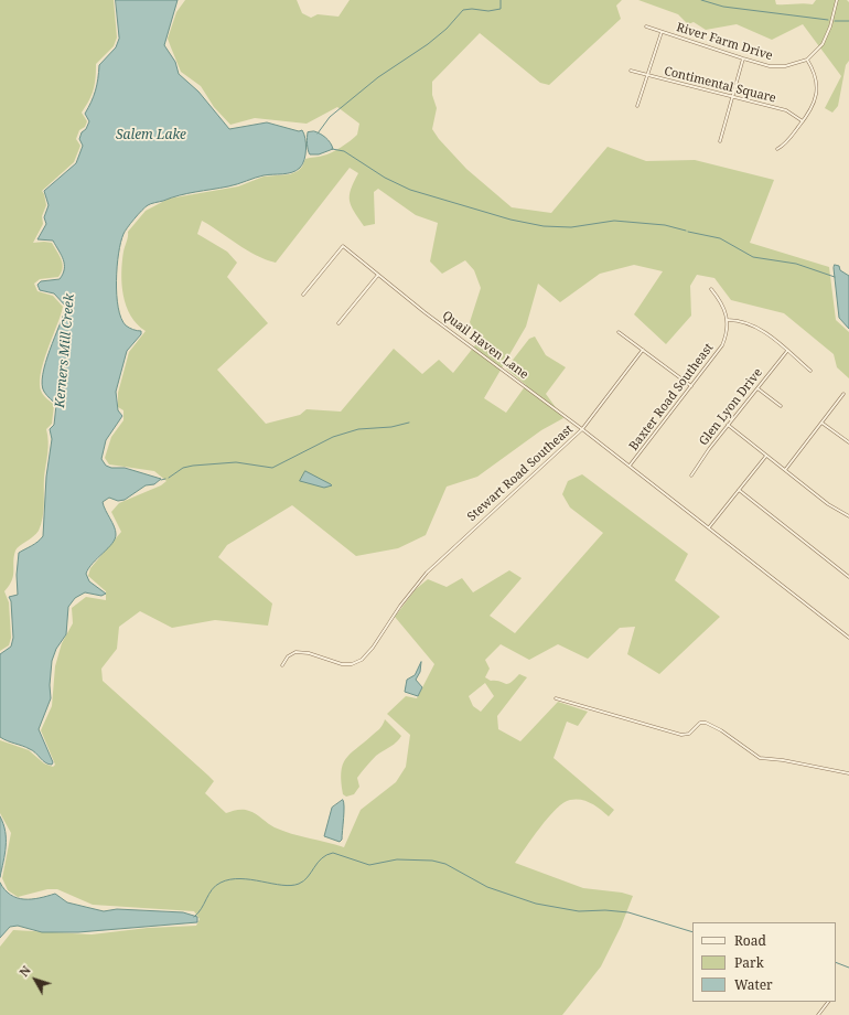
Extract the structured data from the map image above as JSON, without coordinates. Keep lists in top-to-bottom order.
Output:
{
  "streets": {
    "street": [
      "River Farm Drive",
      "Contimental Square",
      "Quail Haven Lane",
      "Baxter Road Southeast",
      "Glen Lyon Drive",
      "Stewart Road Southeast"
    ]
  },
  "crossings": [
    ["Quail Haven Lane", "Stewart Road Southeast"],
    ["Baxter Road Southeast", "Stewart Road Southeast"]
  ],
  "water": ["Salem Lake", "Kerners Mill Creek"],
  "legend": ["Road", "Park", "Water"],
  "north": "top left"
}
